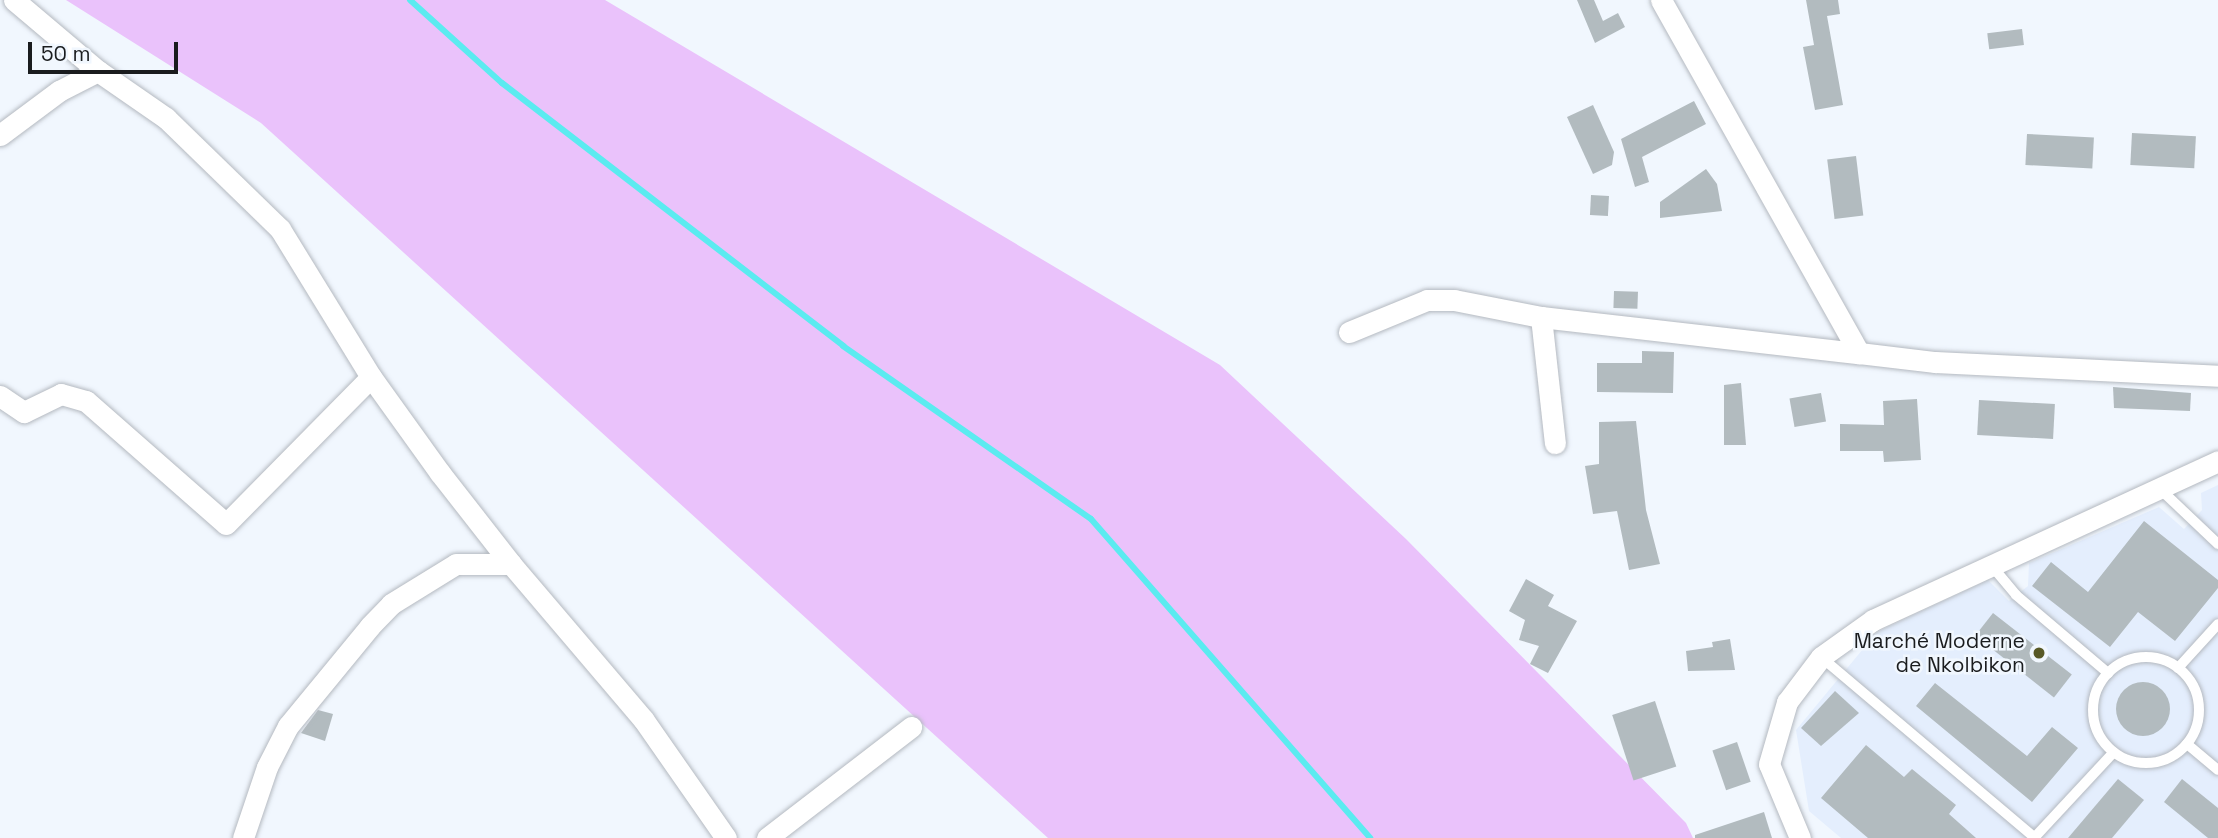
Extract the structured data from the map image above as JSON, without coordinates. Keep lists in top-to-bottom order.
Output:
{
  "places": ["Marché Moderne de Nkolbikon"],
  "scale_bar": "50 m"
}
